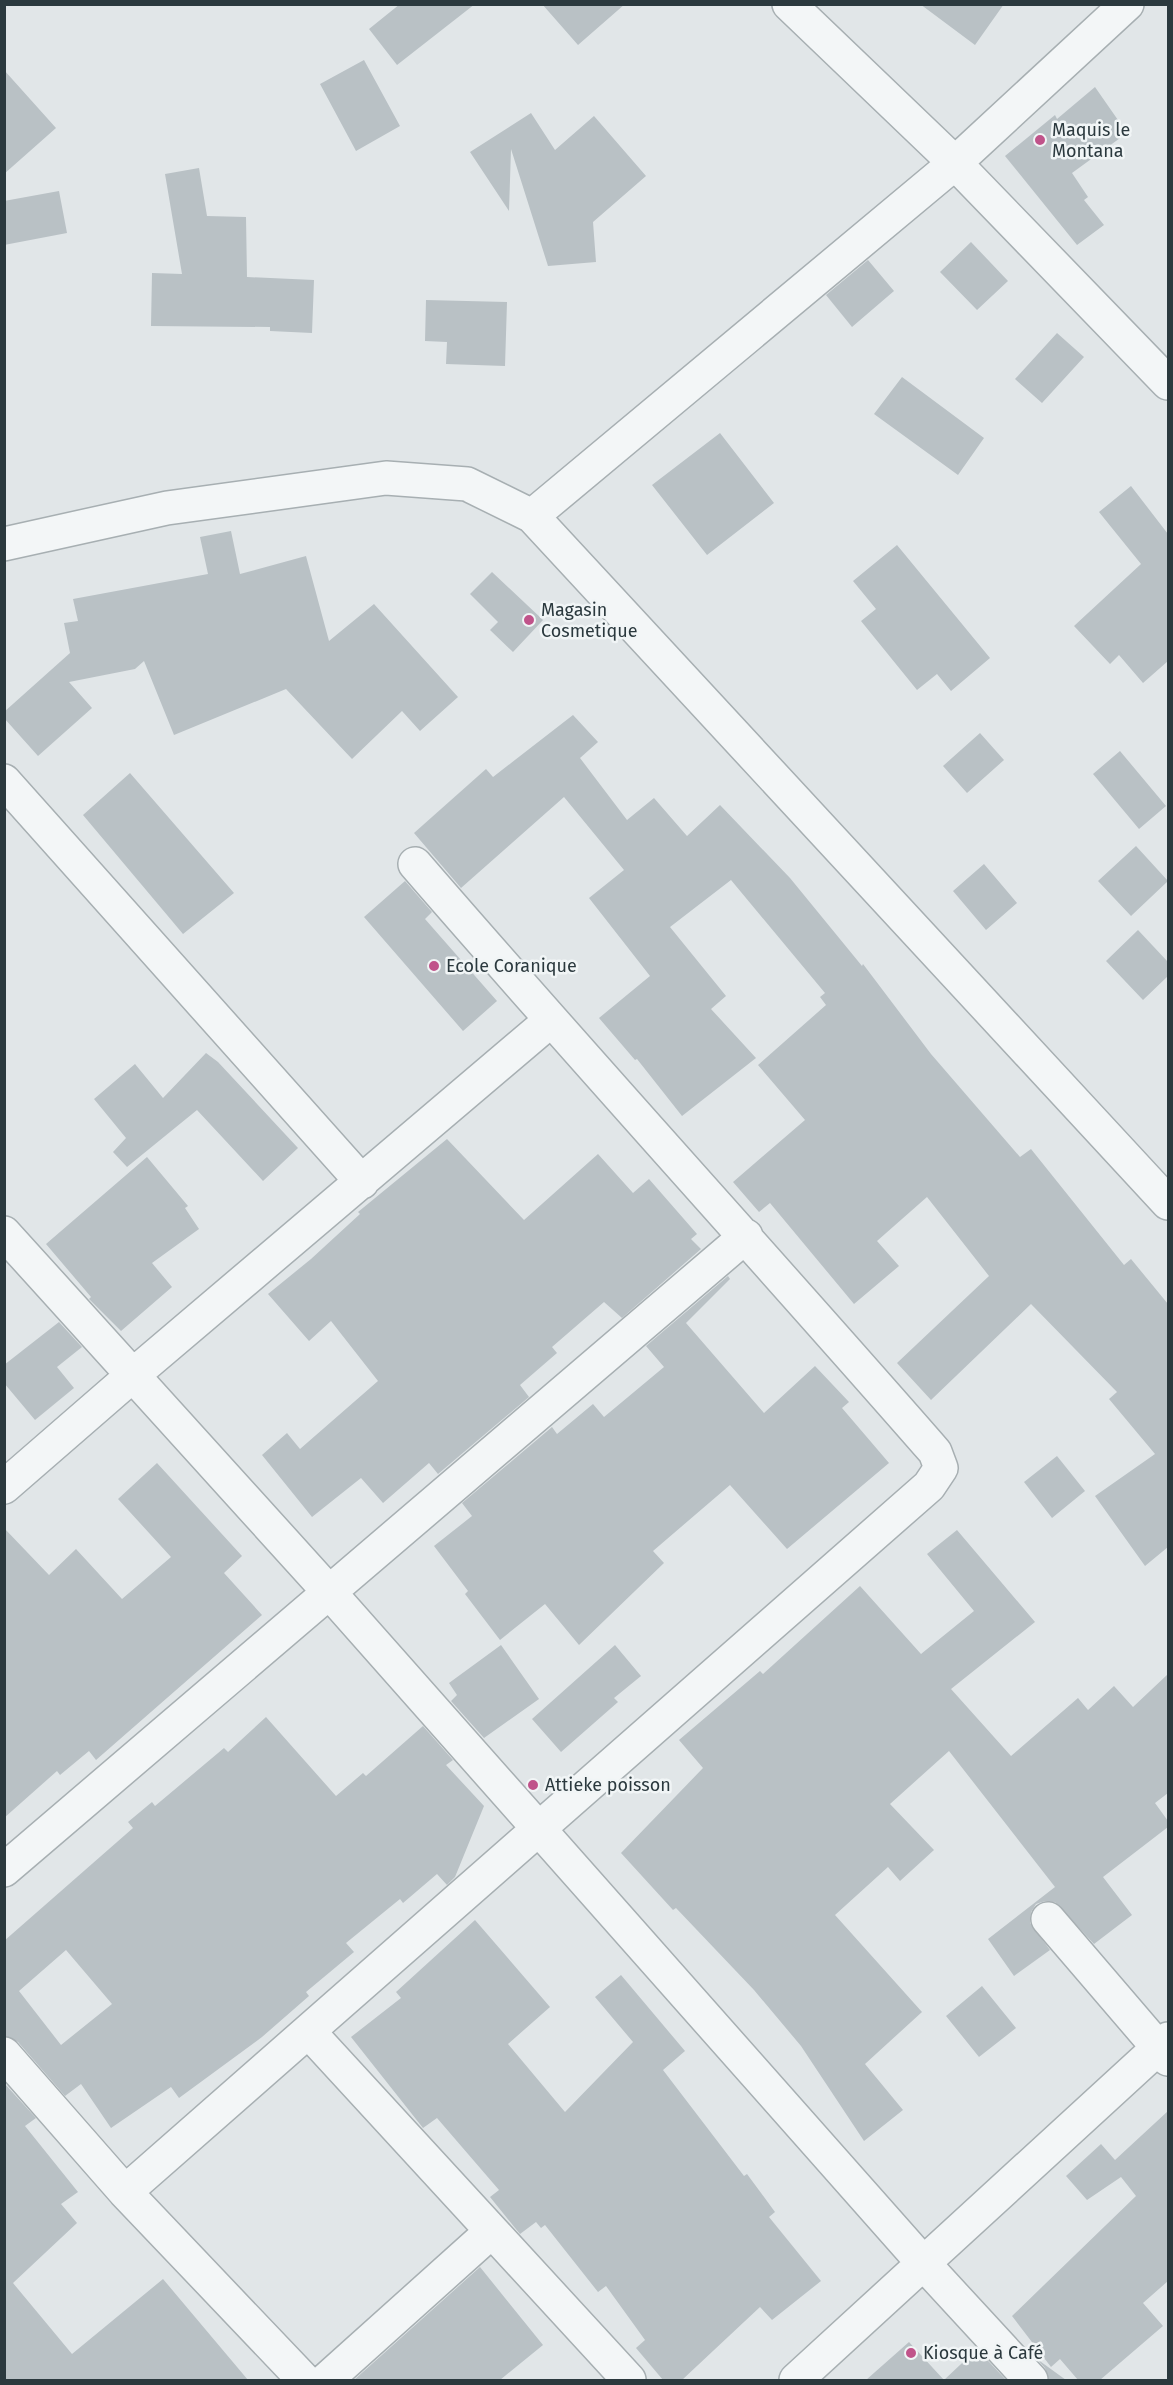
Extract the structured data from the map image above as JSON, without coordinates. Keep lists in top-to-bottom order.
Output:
{
  "places": [
    "Maquis le Montana",
    "Magasin Cosmetique",
    "Ecole Coranique",
    "Attieke poisson",
    "Kiosque à Café"
  ]
}
